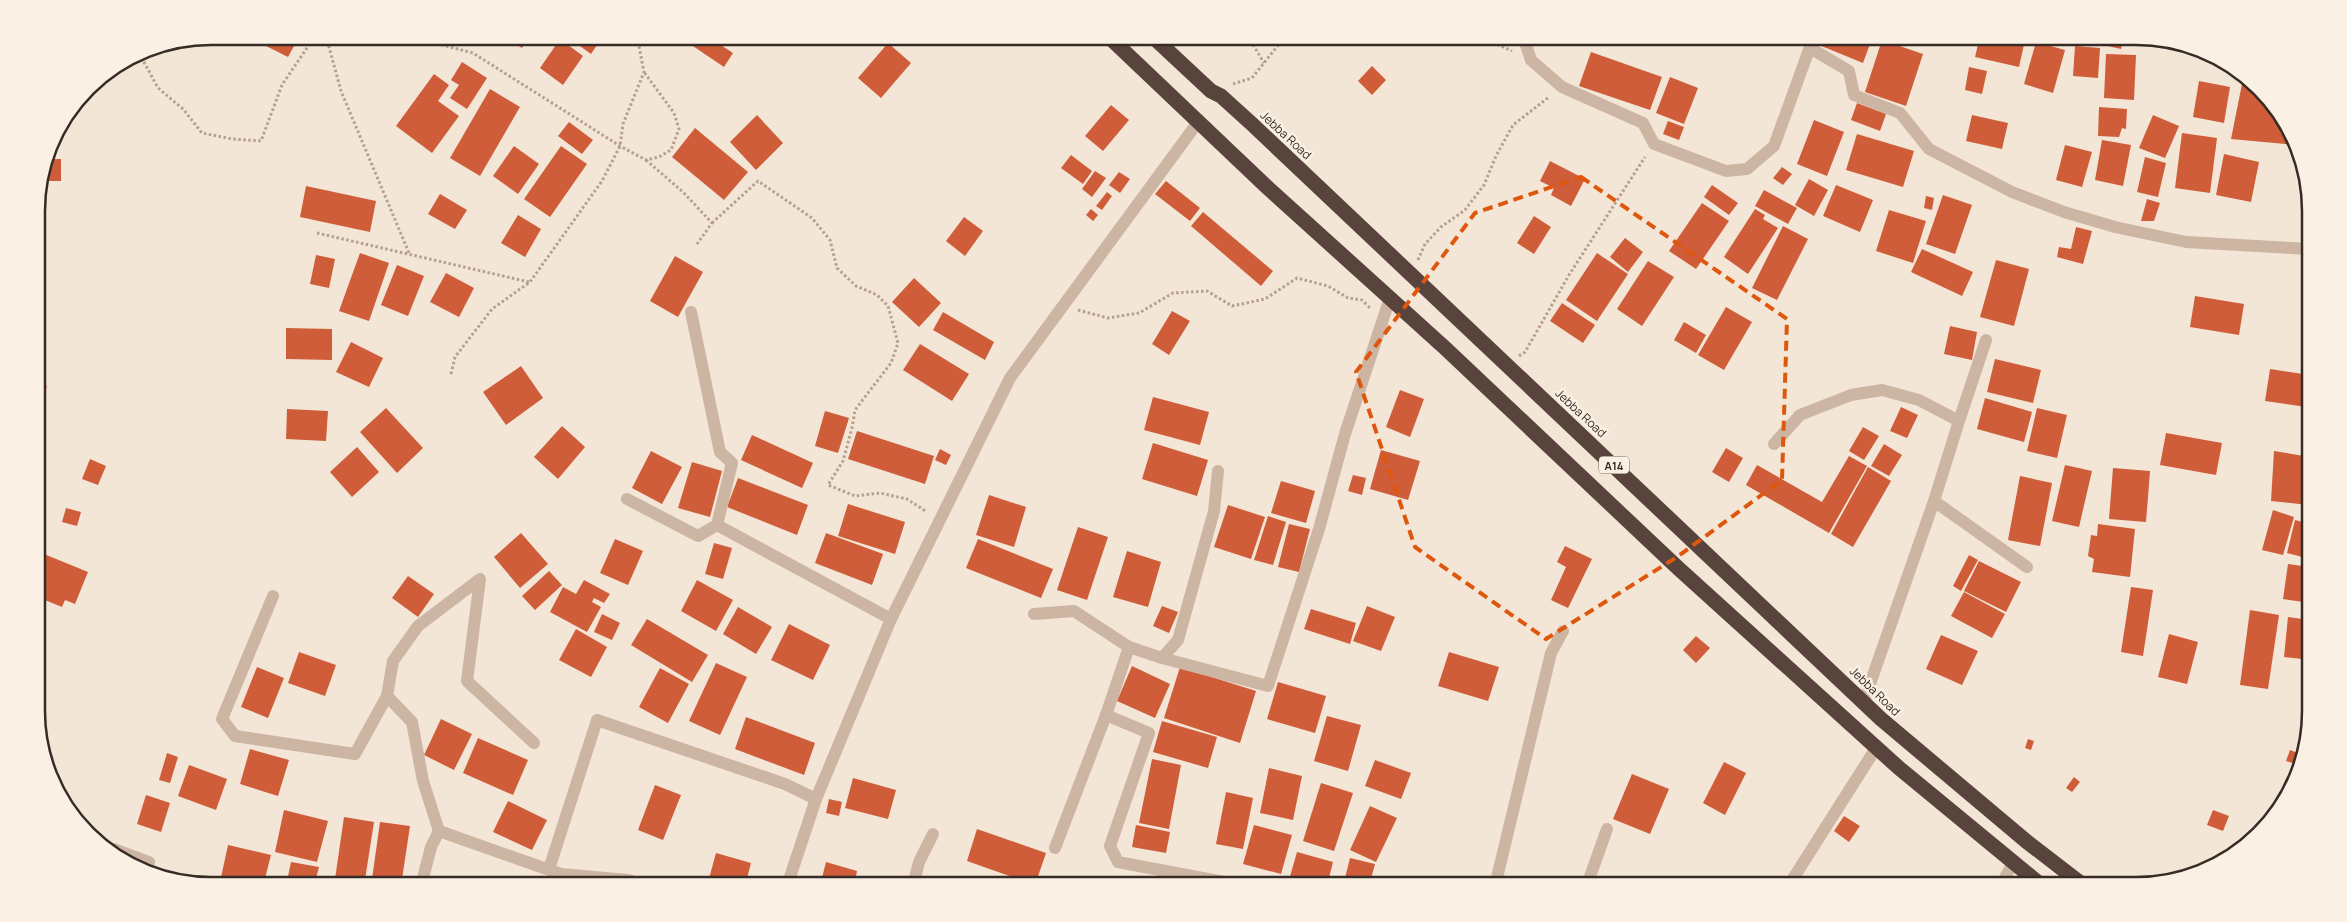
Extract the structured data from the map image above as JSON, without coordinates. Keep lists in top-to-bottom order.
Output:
{
  "streets": {
    "highway": ["Jebba Road", "A14"]
  }
}
